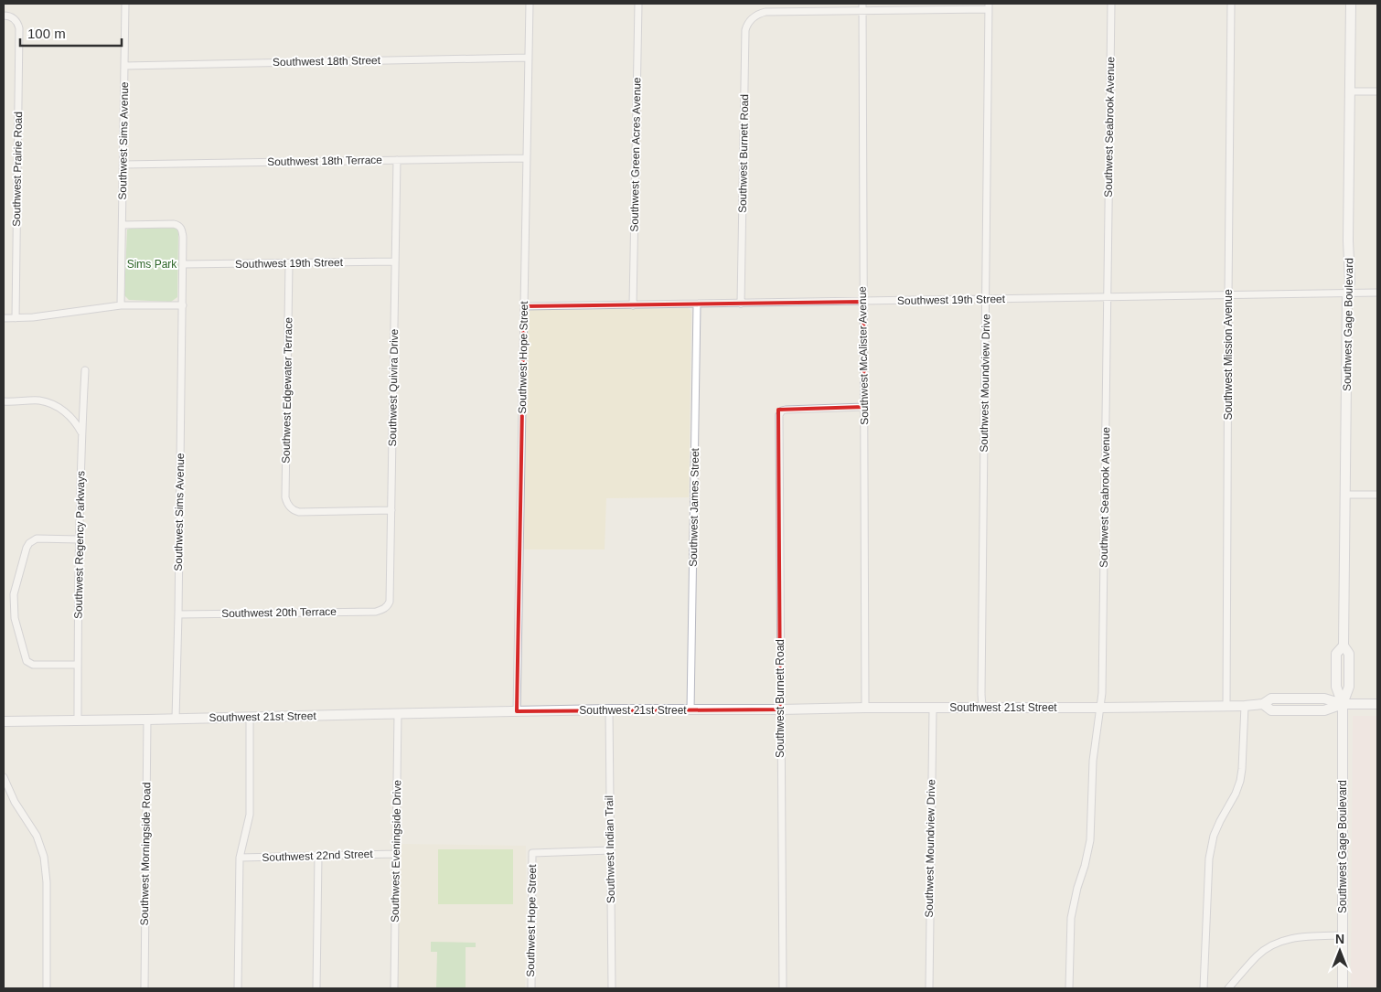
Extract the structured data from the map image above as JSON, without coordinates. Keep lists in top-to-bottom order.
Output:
{
  "streets": {
    "main road": ["Southwest Gage Boulevard", "Southwest 21st Street"],
    "street": [
      "Southwest 18th Street",
      "Southwest Seabrook Avenue",
      "Southwest Sims Avenue",
      "Southwest Burnett Road",
      "Southwest Green Acres Avenue",
      "Southwest 18th Terrace",
      "Southwest Prairie Road",
      "Southwest 19th Street",
      "Southwest Mission Avenue",
      "Southwest McAlister Avenue",
      "Southwest Hope Street",
      "Southwest Moundview Drive",
      "Southwest Quivira Drive",
      "Southwest Edgewater Terrace",
      "Southwest James Street",
      "Southwest Regency Parkways",
      "Southwest 20th Terrace",
      "Southwest Indian Trail",
      "Southwest Eveningside Drive",
      "Southwest Morningside Road",
      "Southwest 22nd Street"
    ]
  },
  "crossings": [
    ["Southwest 18th Street", "Southwest Sims Avenue"],
    ["Southwest 18th Street", "Southwest Hope Street"],
    ["Southwest Seabrook Avenue", "Southwest 19th Street"],
    ["Southwest Seabrook Avenue", "Southwest 21st Street"],
    ["Southwest Sims Avenue", "Southwest 18th Terrace"],
    ["Southwest Sims Avenue", "Southwest 19th Street"],
    ["Southwest Sims Avenue", "Southwest 20th Terrace"],
    ["Southwest Sims Avenue", "Southwest 21st Street"],
    ["Southwest Burnett Road", "Southwest 19th Street"],
    ["Southwest Burnett Road", "Southwest McAlister Avenue"],
    ["Southwest Burnett Road", "Southwest 21st Street"],
    ["Southwest Green Acres Avenue", "Southwest 19th Street"],
    ["Southwest 18th Terrace", "Southwest Hope Street"],
    ["Southwest 18th Terrace", "Southwest Quivira Drive"],
    ["Southwest 19th Street", "Southwest Gage Boulevard"],
    ["Southwest 19th Street", "Southwest Mission Avenue"],
    ["Southwest 19th Street", "Southwest McAlister Avenue"],
    ["Southwest 19th Street", "Southwest Hope Street"],
    ["Southwest 19th Street", "Southwest Moundview Drive"],
    ["Southwest 19th Street", "Southwest Quivira Drive"],
    ["Southwest 19th Street", "Southwest Edgewater Terrace"],
    ["Southwest 19th Street", "Southwest James Street"],
    ["Southwest Gage Boulevard", "Southwest 21st Street"],
    ["Southwest Mission Avenue", "Southwest 21st Street"],
    ["Southwest McAlister Avenue", "Southwest 21st Street"],
    ["Southwest Hope Street", "Southwest 21st Street"],
    ["Southwest Hope Street", "Southwest Indian Trail"],
    ["Southwest Moundview Drive", "Southwest 21st Street"],
    ["Southwest Quivira Drive", "Southwest Edgewater Terrace"],
    ["Southwest Quivira Drive", "Southwest 20th Terrace"],
    ["Southwest James Street", "Southwest 21st Street"],
    ["Southwest Regency Parkways", "Southwest 21st Street"],
    ["Southwest 21st Street", "Southwest Indian Trail"],
    ["Southwest 21st Street", "Southwest Eveningside Drive"],
    ["Southwest 21st Street", "Southwest Morningside Road"],
    ["Southwest Eveningside Drive", "Southwest 22nd Street"]
  ],
  "parks": ["Sims Park"],
  "scale_bar": "100 m",
  "north": "top"
}
